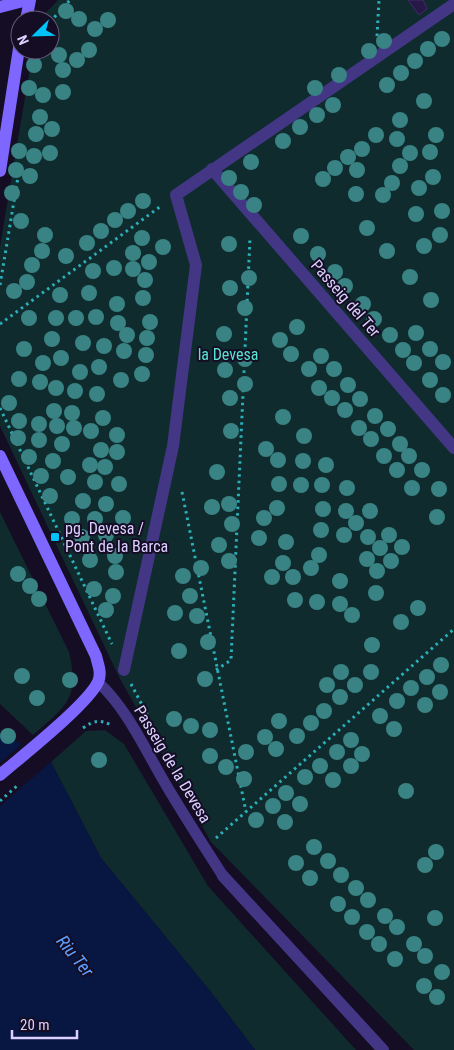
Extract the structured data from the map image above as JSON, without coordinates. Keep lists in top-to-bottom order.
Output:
{
  "streets": {
    "street": ["Passeig del Ter", "Passeig de la Devesa"]
  },
  "water": ["Riu Ter"],
  "parks": ["la Devesa"],
  "places": {
    "transit": ["pg. Devesa / Pont de la Barca"]
  },
  "scale_bar": "20 m",
  "north": "bottom left"
}
